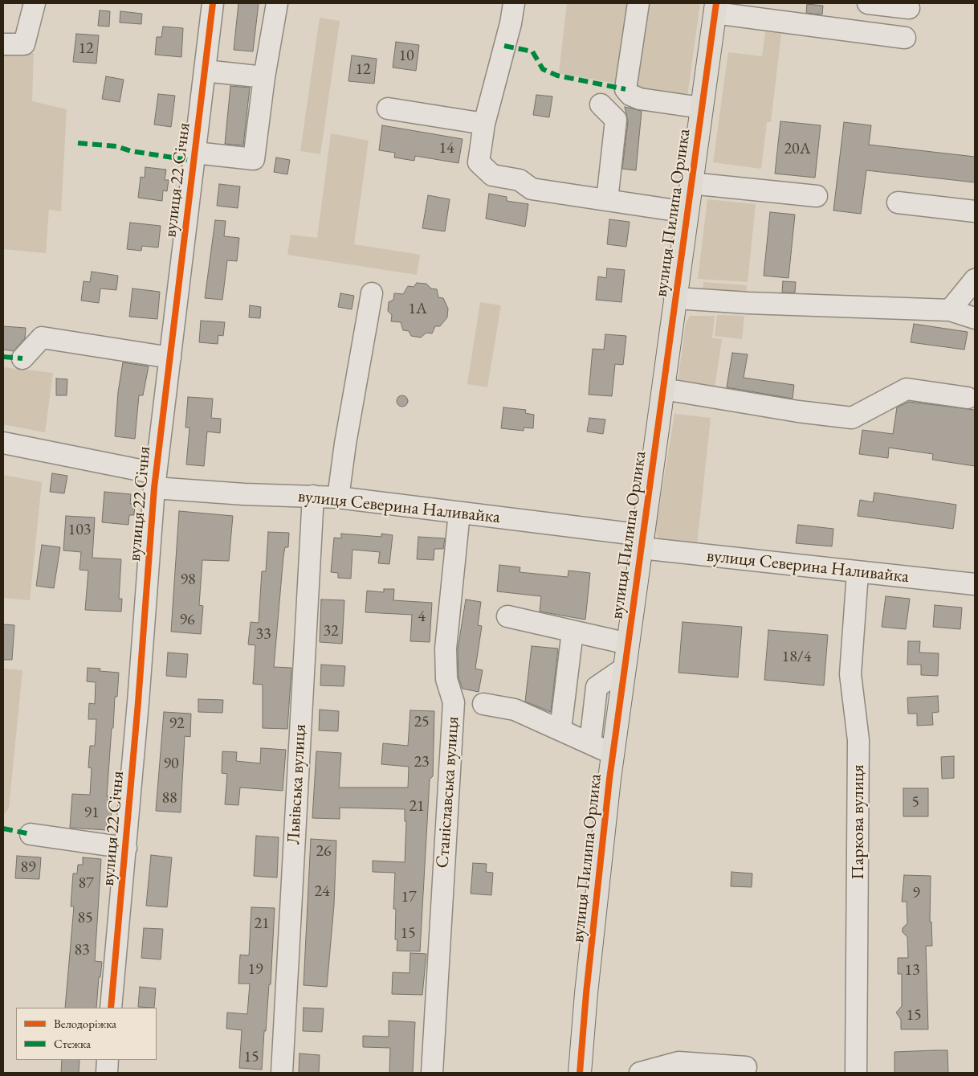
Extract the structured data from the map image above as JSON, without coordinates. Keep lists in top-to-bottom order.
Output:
{
  "streets": {
    "main road": ["вулиця Пилипа Орлика"],
    "street": [
      "вулиця 22 Січня",
      "вулиця Северина Наливайка",
      "Львівська вулиця",
      "Станіславська вулиця",
      "Паркова вулиця"
    ]
  },
  "crossings": [
    ["вулиця 22 Січня", "вулиця Северина Наливайка"],
    ["вулиця Пилипа Орлика", "вулиця Северина Наливайка"],
    ["вулиця Северина Наливайка", "Львівська вулиця"],
    ["вулиця Северина Наливайка", "Станіславська вулиця"],
    ["вулиця Северина Наливайка", "Паркова вулиця"]
  ],
  "house_numbers": [
    "12",
    "10",
    "12",
    "14",
    "20А",
    "1А",
    "103",
    "98",
    "4",
    "96",
    "32",
    "33",
    "18/4",
    "25",
    "92",
    "23",
    "90",
    "88",
    "5",
    "21",
    "91",
    "26",
    "89",
    "87",
    "24",
    "9",
    "17",
    "85",
    "21",
    "15",
    "83",
    "19",
    "13",
    "15",
    "15"
  ],
  "legend": ["Велодоріжка", "Стежка"]
}
